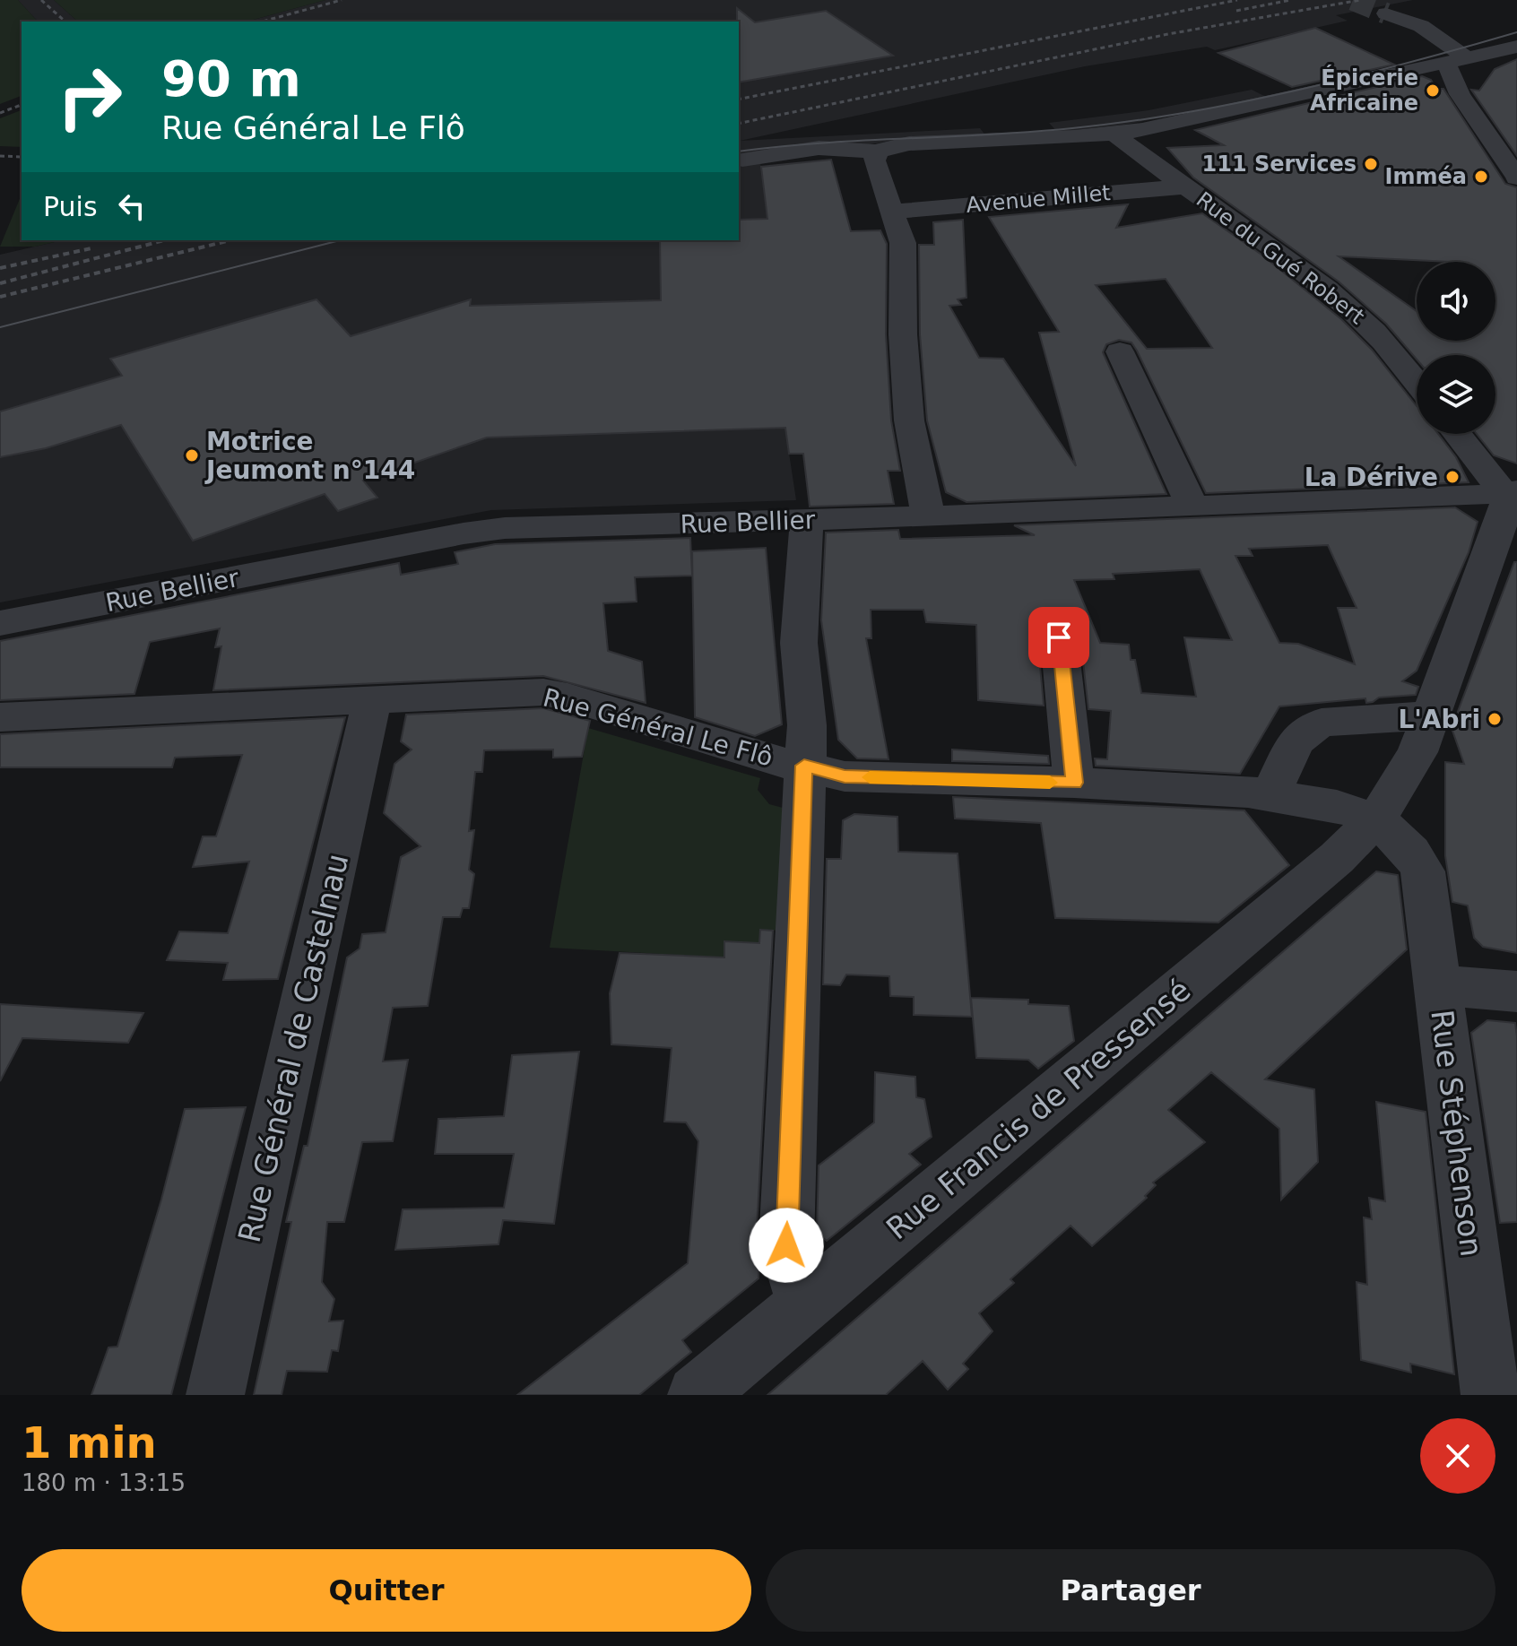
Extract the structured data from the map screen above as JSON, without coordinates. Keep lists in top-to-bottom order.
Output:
{
  "streets": {
    "street": [
      "Avenue Millet",
      "Rue du Gué Robert",
      "Rue Bellier",
      "Rue Général Le Flô",
      "Rue Général de Castelnau",
      "Rue Francis de Pressensé",
      "Rue Stéphenson"
    ]
  },
  "crossings": [
    ["Avenue Millet", "Rue du Gué Robert"],
    ["Rue Général Le Flô", "Rue Général de Castelnau"],
    ["Rue Général Le Flô", "Rue Francis de Pressensé"],
    ["Rue Général Le Flô", "Rue Stéphenson"],
    ["Rue Francis de Pressensé", "Rue Stéphenson"]
  ],
  "places": [
    "Épicerie Africaine",
    "111 Services",
    "Imméa",
    "Motrice Jeumont n°144",
    "La Dérive",
    "L'Abri"
  ],
  "page": {
    "turn": ["90 m", "Rue Général Le Flô"],
    "then": "Puis",
    "heading": ["1 min", "180 m · 13:15"],
    "buttons": ["Quitter", "Partager"]
  }
}
